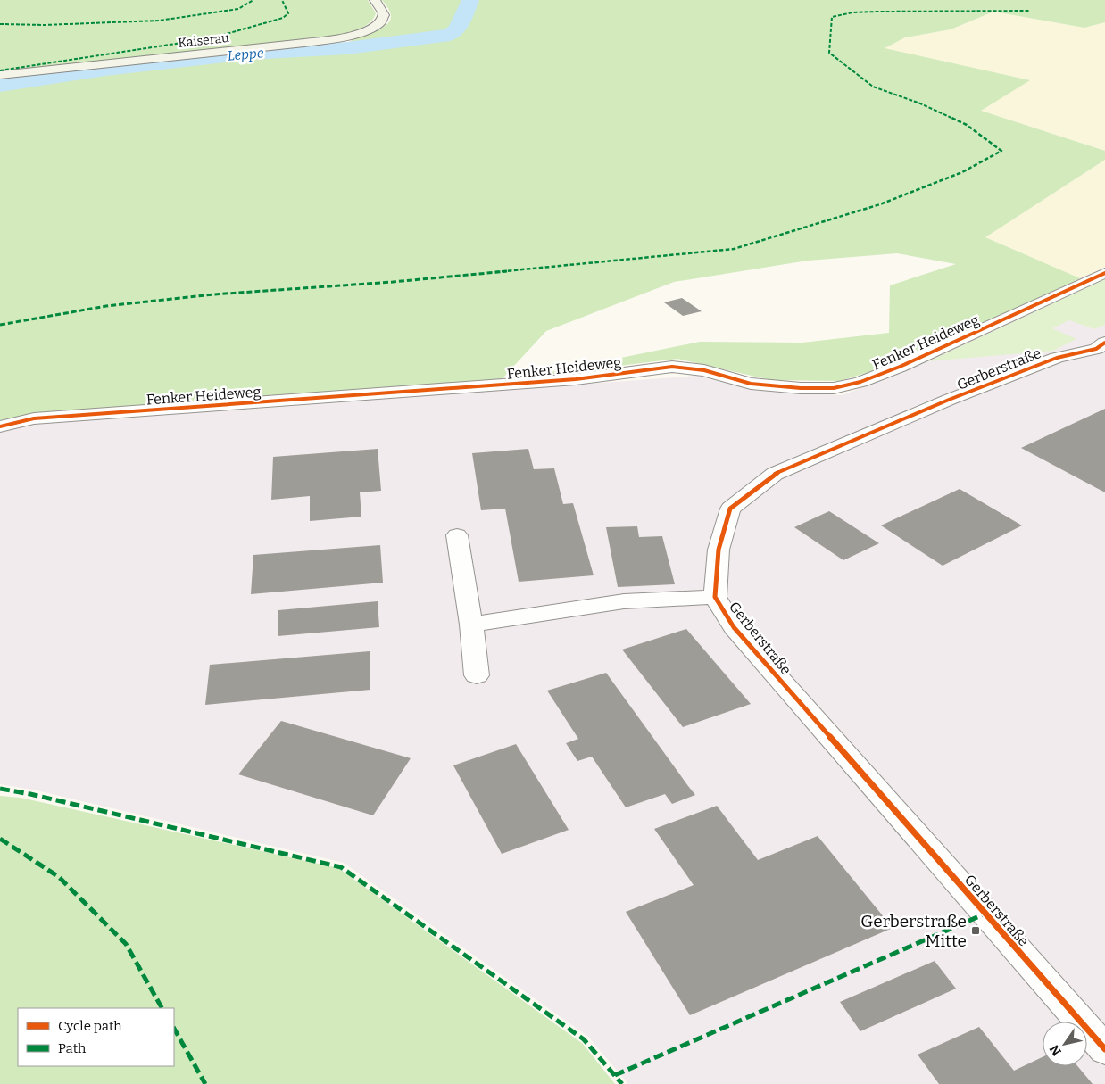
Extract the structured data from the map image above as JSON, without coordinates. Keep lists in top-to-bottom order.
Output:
{
  "streets": {
    "main road": ["Kaiserau"],
    "street": ["Fenker Heideweg", "Gerberstraße"]
  },
  "water": ["Leppe"],
  "places": {
    "transit": ["Gerberstraße Mitte"]
  },
  "legend": ["Cycle path", "Path"],
  "north": "bottom left"
}
